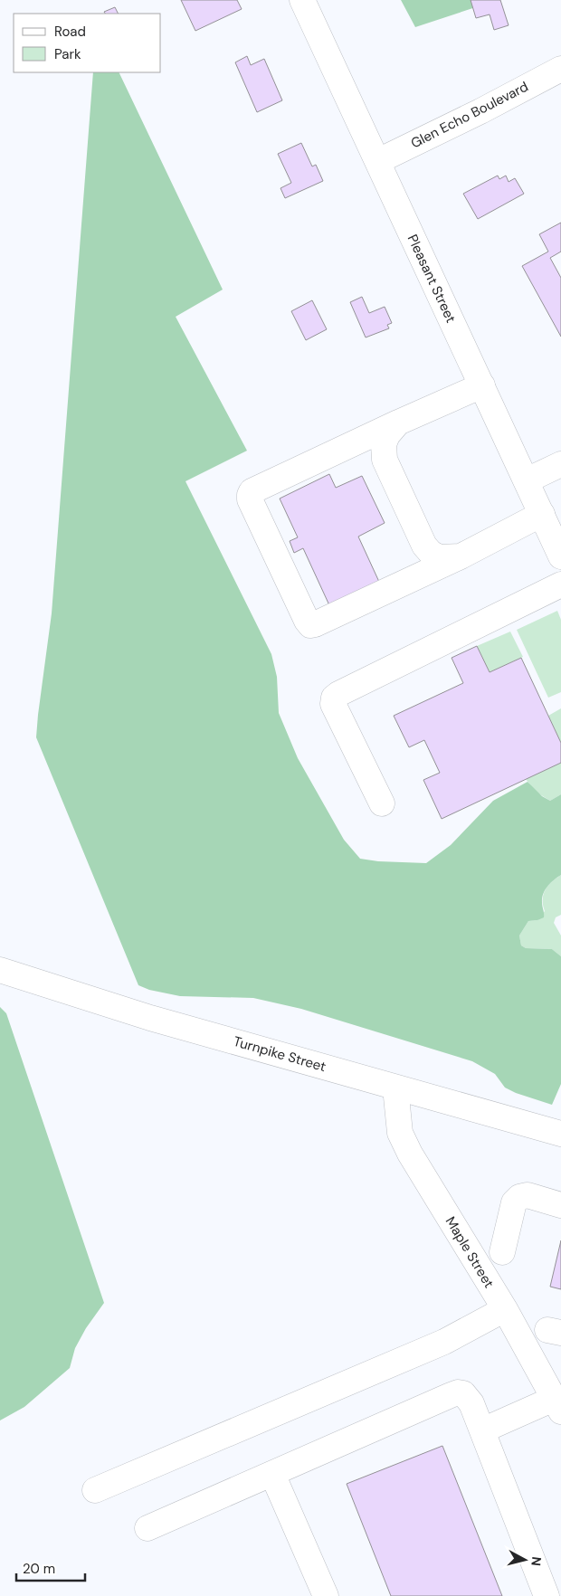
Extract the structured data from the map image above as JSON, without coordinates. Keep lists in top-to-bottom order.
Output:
{
  "streets": {
    "street": [
      "Glen Echo Boulevard",
      "Pleasant Street",
      "Turnpike Street",
      "Maple Street"
    ]
  },
  "crossings": [
    ["Glen Echo Boulevard", "Pleasant Street"],
    ["Turnpike Street", "Maple Street"]
  ],
  "legend": ["Road", "Park"],
  "scale_bar": "20 m",
  "north": "right"
}
